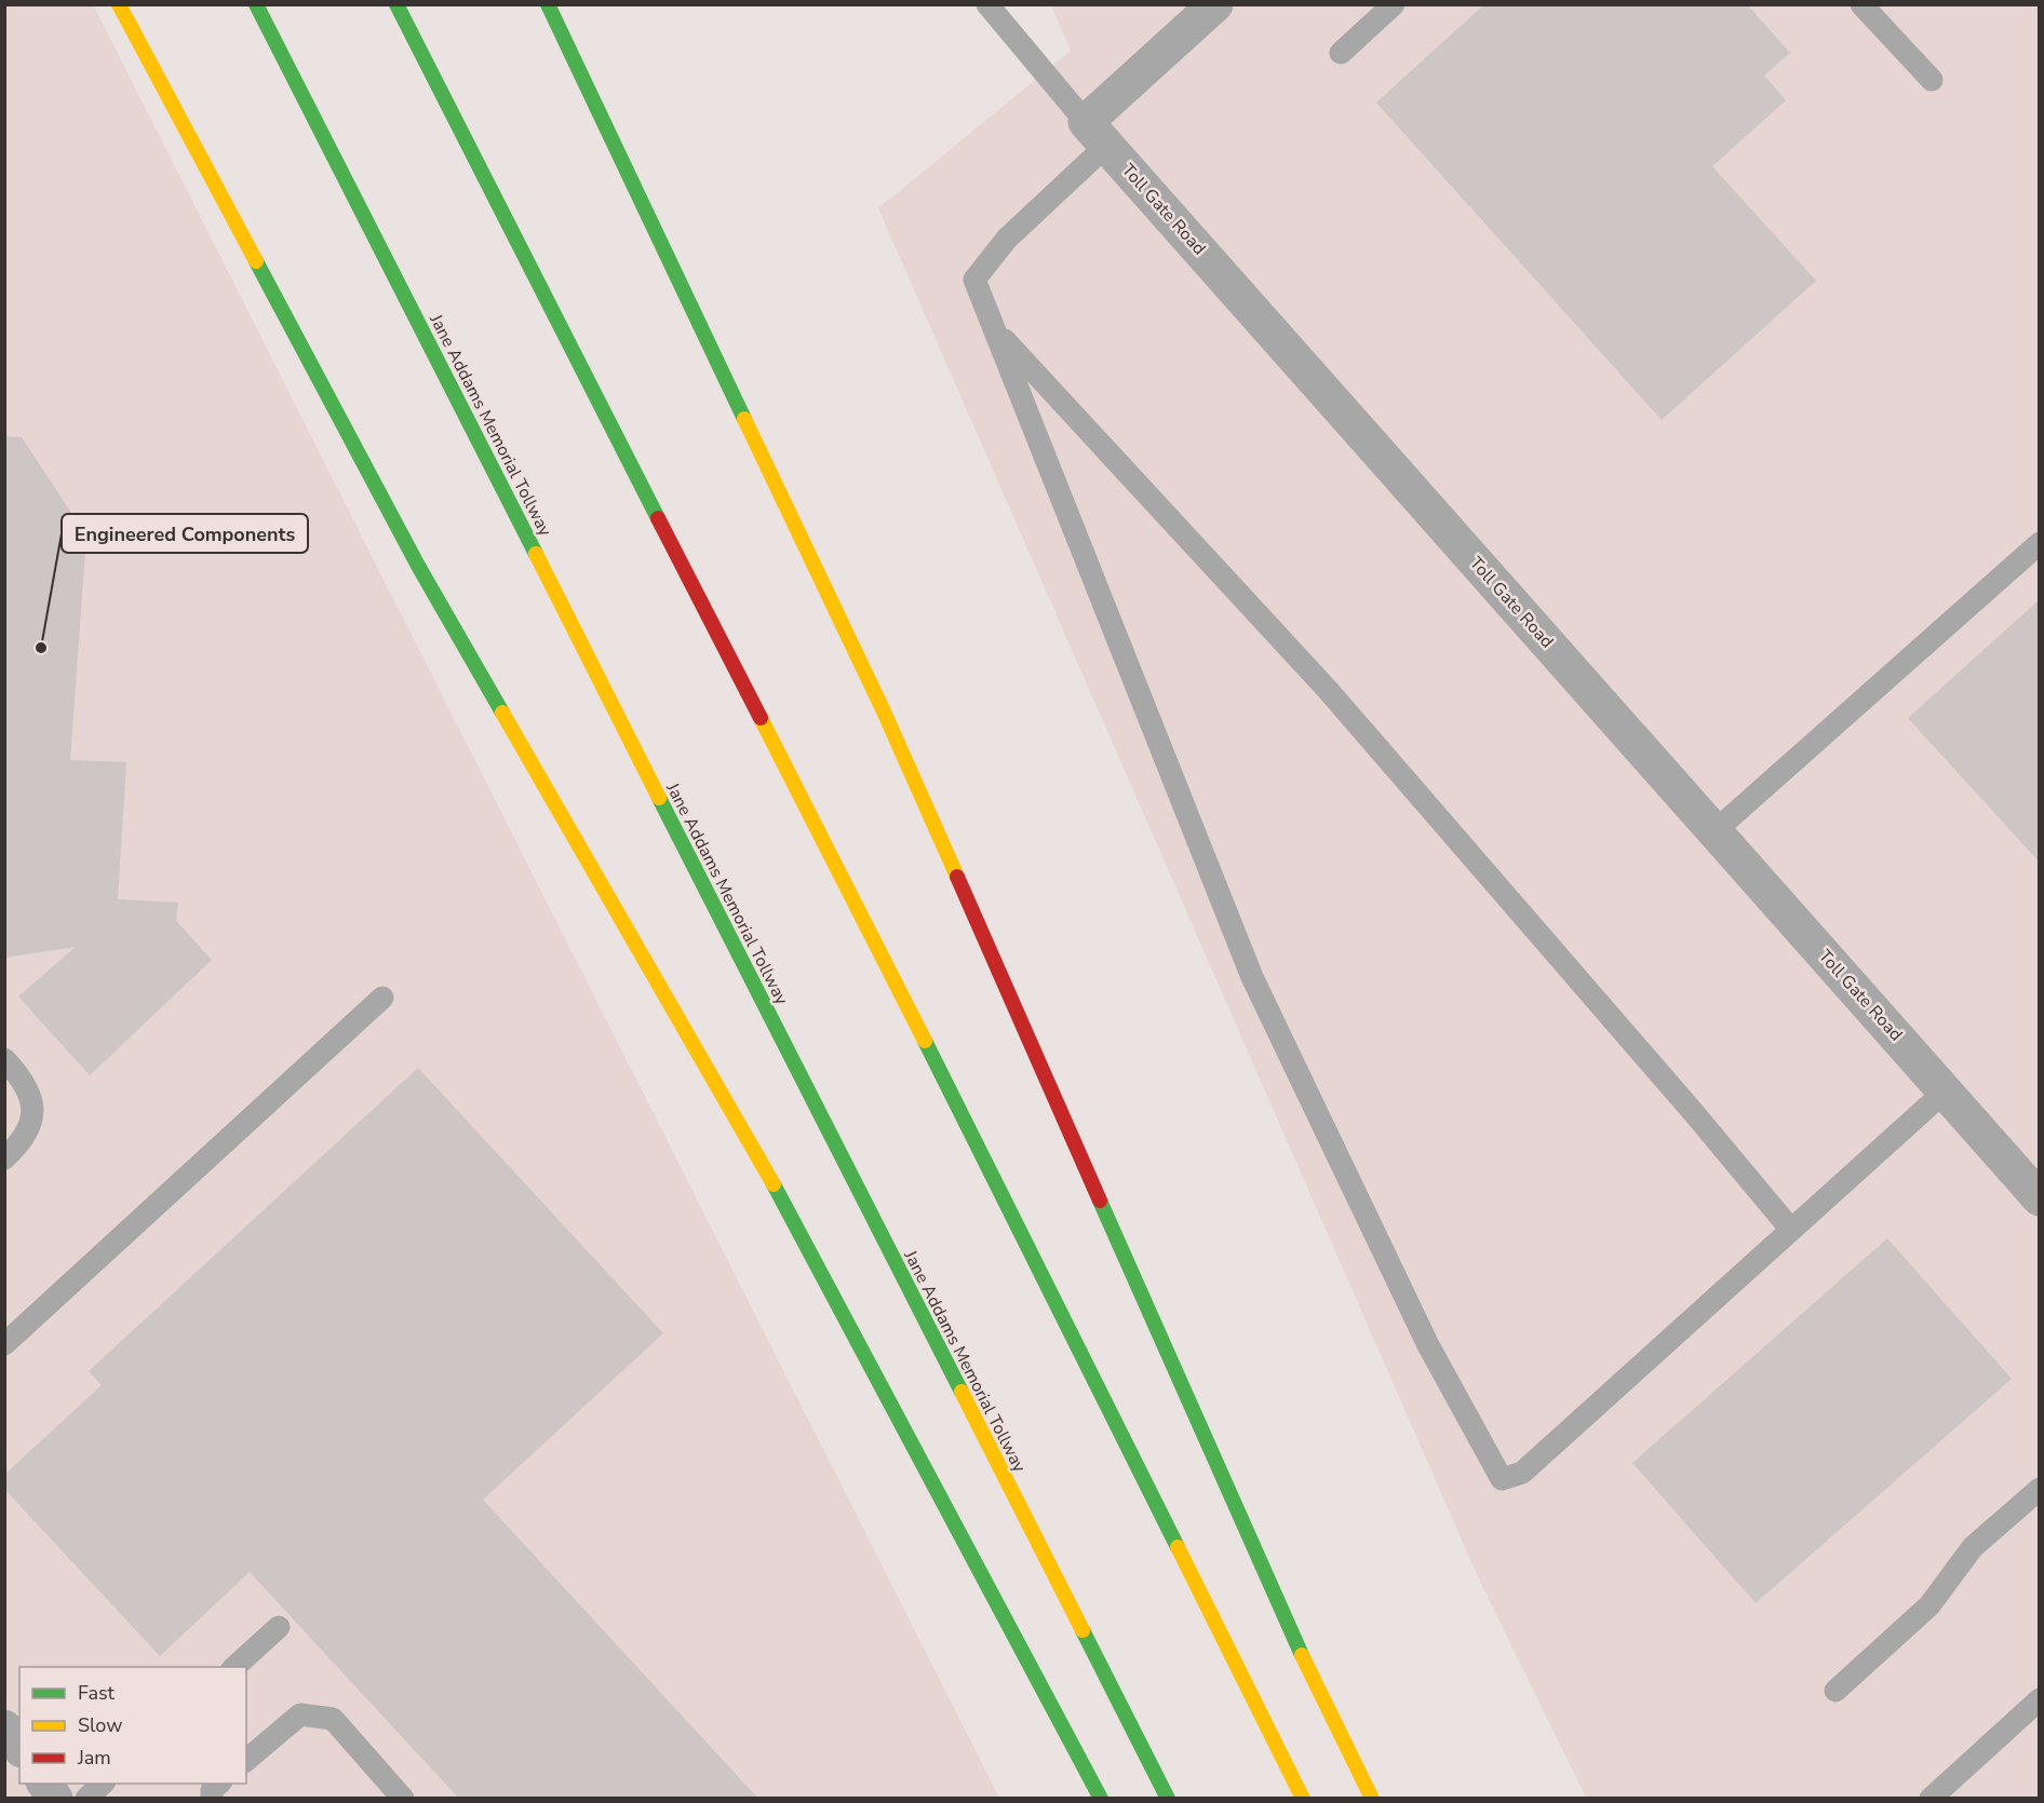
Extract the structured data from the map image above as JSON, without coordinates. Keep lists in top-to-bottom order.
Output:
{
  "streets": {
    "highway": ["Jane Addams Memorial Tollway"],
    "street": ["Toll Gate Road"]
  },
  "places": ["Engineered Components"],
  "legend": ["Fast", "Slow", "Jam"]
}
